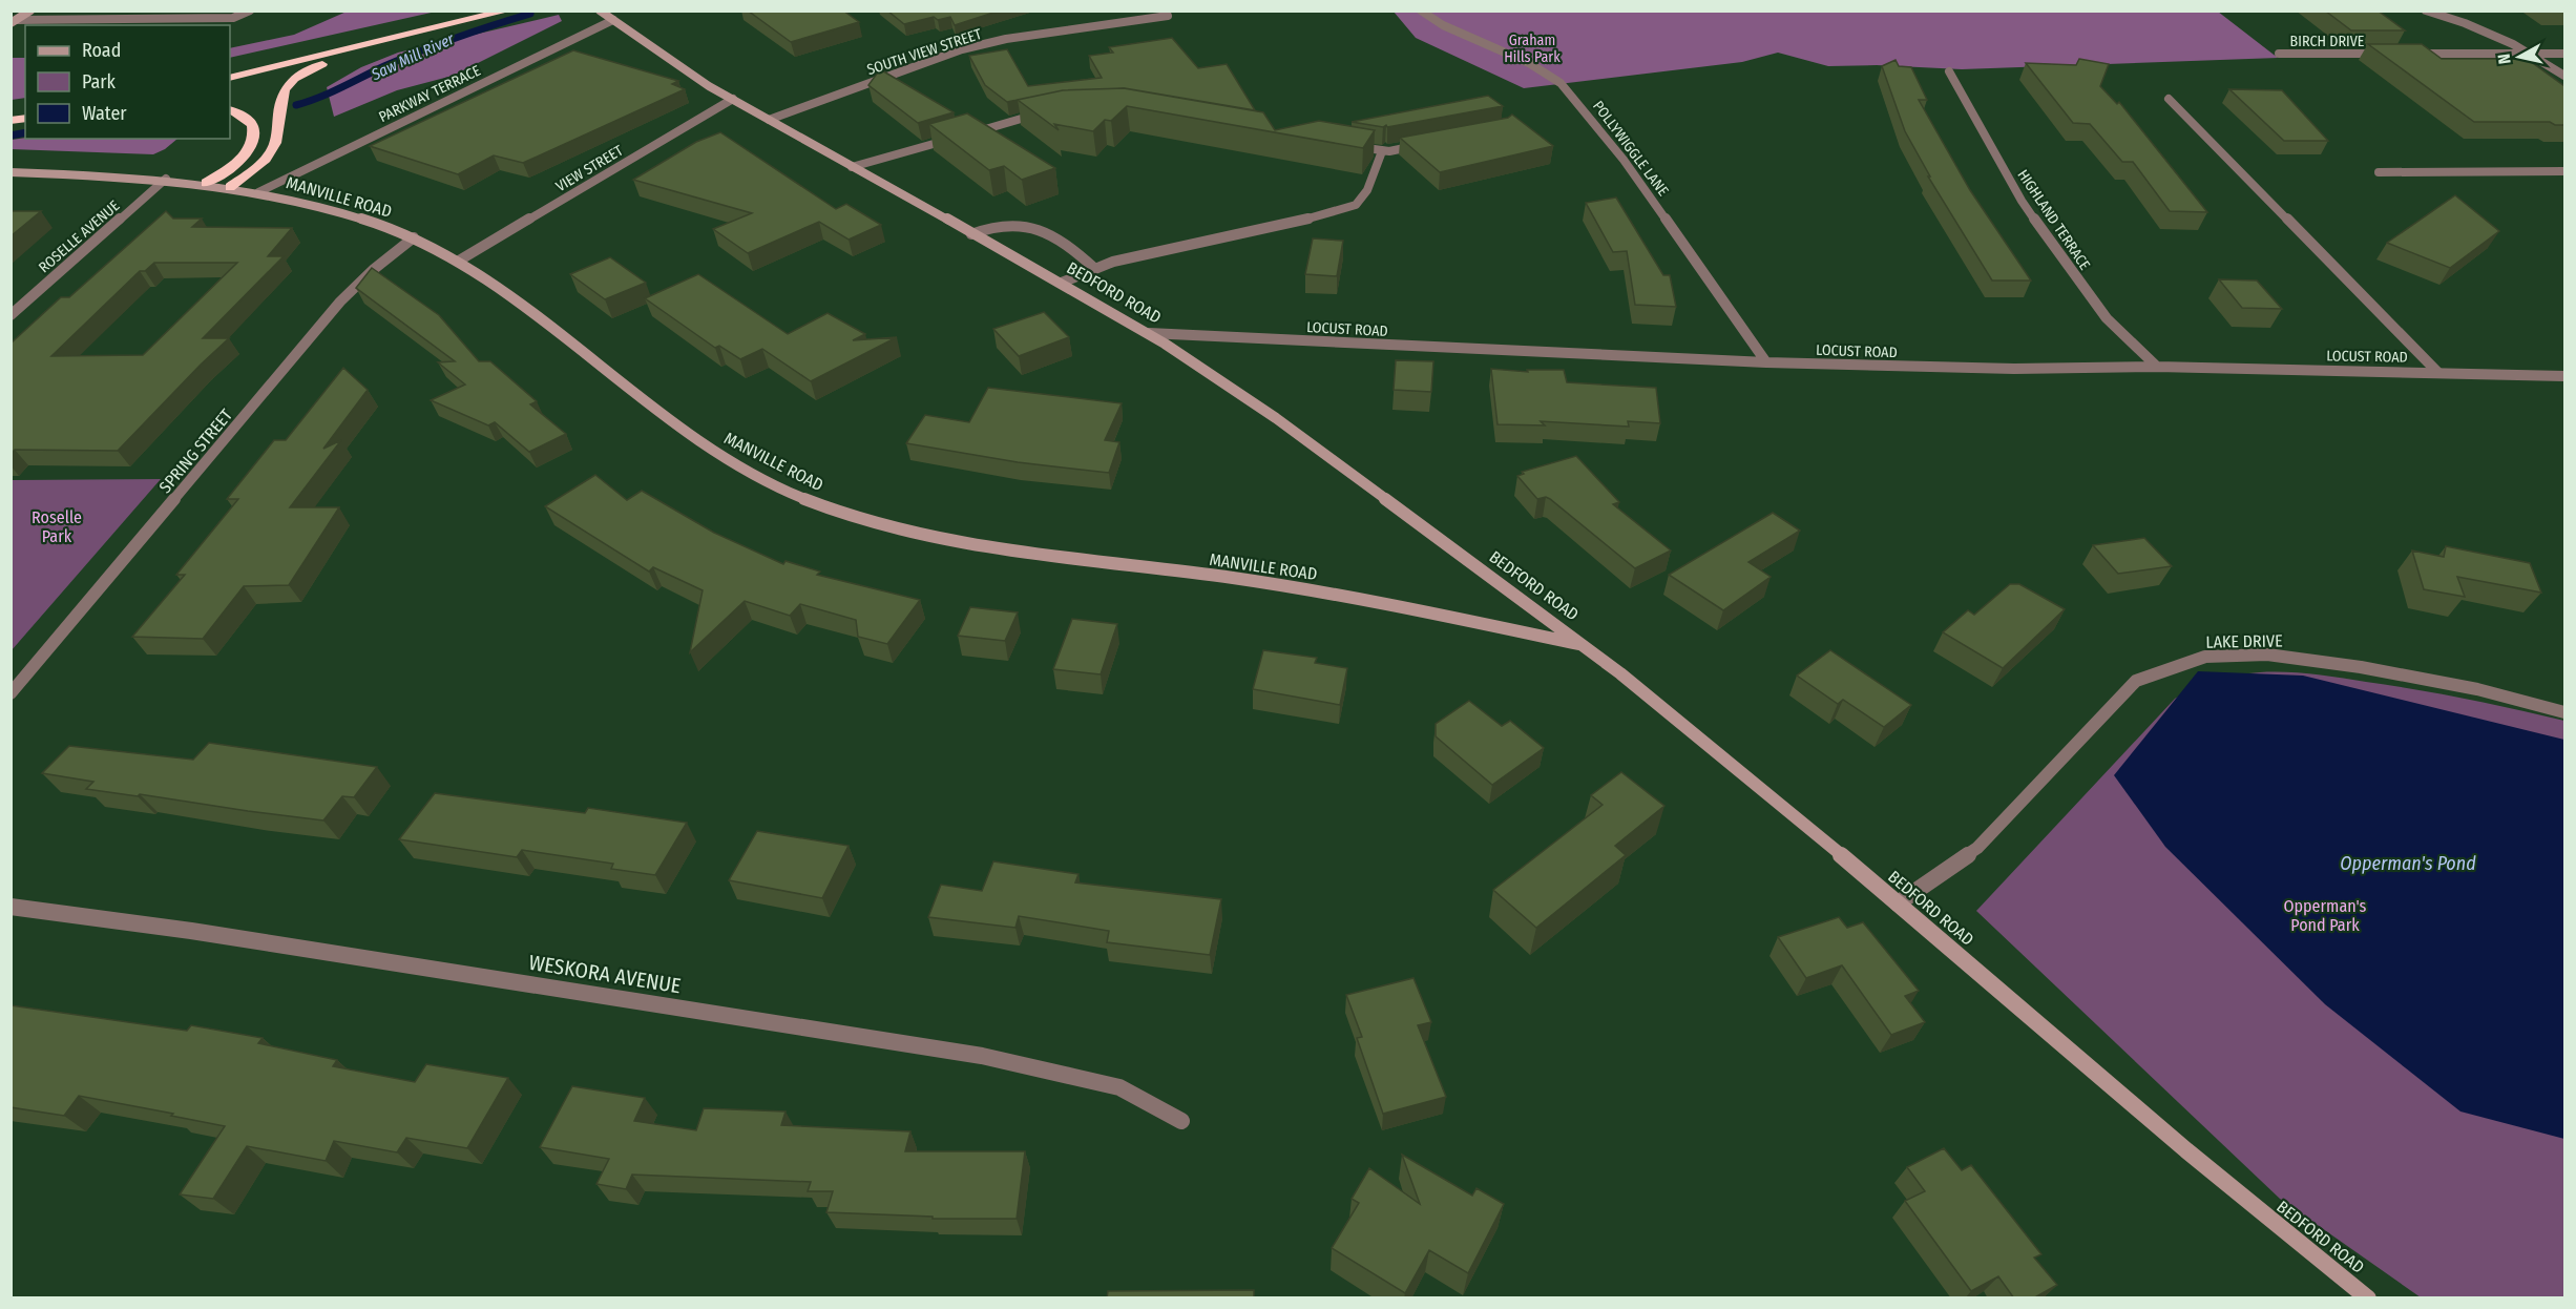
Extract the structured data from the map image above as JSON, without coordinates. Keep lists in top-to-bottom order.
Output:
{
  "streets": {
    "main road": ["MANVILLE ROAD", "BEDFORD ROAD"],
    "street": [
      "BIRCH DRIVE",
      "SOUTH VIEW STREET",
      "PARKWAY TERRACE",
      "POLLYWIGGLE LANE",
      "VIEW STREET",
      "HIGHLAND TERRACE",
      "ROSELLE AVENUE",
      "LOCUST ROAD",
      "SPRING STREET",
      "LAKE DRIVE",
      "WESKORA AVENUE"
    ]
  },
  "crossings": [
    ["SOUTH VIEW STREET", "BEDFORD ROAD"],
    ["PARKWAY TERRACE", "MANVILLE ROAD"],
    ["PARKWAY TERRACE", "BEDFORD ROAD"],
    ["POLLYWIGGLE LANE", "LOCUST ROAD"],
    ["VIEW STREET", "MANVILLE ROAD"],
    ["VIEW STREET", "BEDFORD ROAD"],
    ["MANVILLE ROAD", "ROSELLE AVENUE"],
    ["MANVILLE ROAD", "BEDFORD ROAD"],
    ["MANVILLE ROAD", "SPRING STREET"],
    ["HIGHLAND TERRACE", "LOCUST ROAD"],
    ["BEDFORD ROAD", "LOCUST ROAD"],
    ["BEDFORD ROAD", "LAKE DRIVE"]
  ],
  "water": ["Saw Mill River", "Opperman's Pond"],
  "parks": ["Graham Hills Park", "Roselle Park", "Opperman's Pond Park"],
  "legend": ["Road", "Park", "Water"],
  "north": "left"
}
